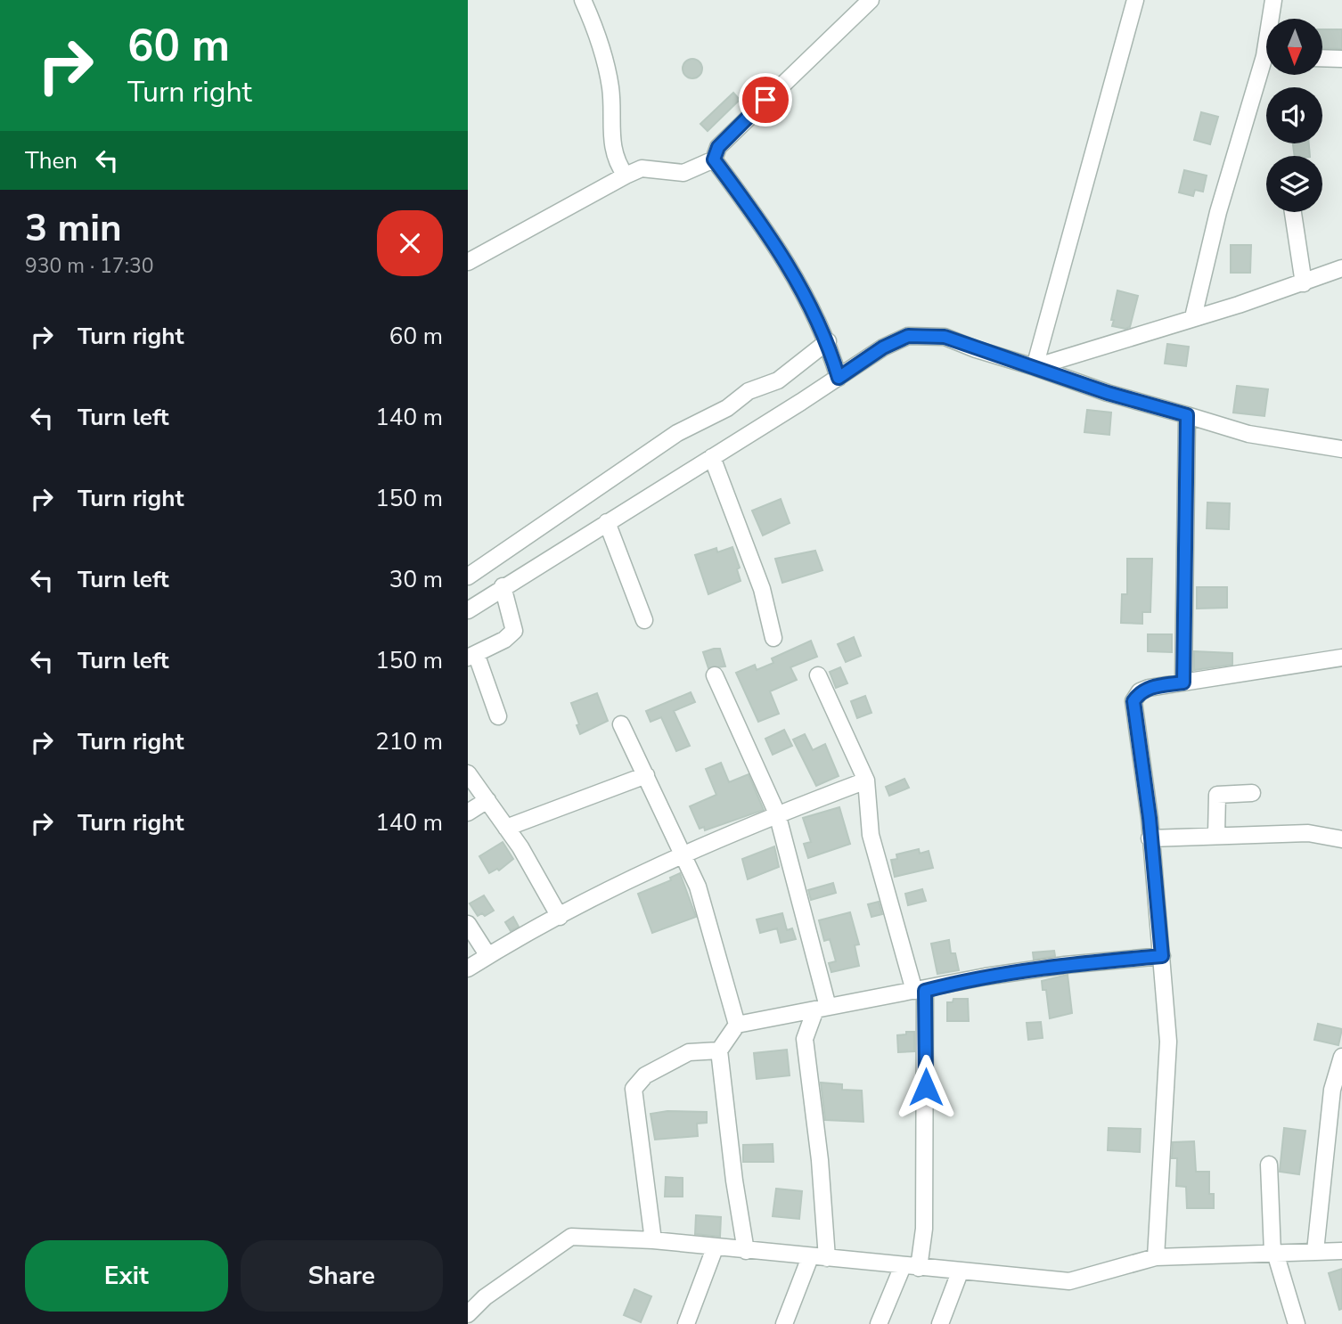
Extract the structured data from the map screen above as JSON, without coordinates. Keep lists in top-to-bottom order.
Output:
{
  "north": "bottom",
  "page": {
    "turn": ["60 m", "Turn right"],
    "then": "Then",
    "heading": ["3 min", "930 m · 17:30"],
    "list": [
      {
        "name": "Turn right",
        "value": "60 m"
      },
      {
        "name": "Turn left",
        "value": "140 m"
      },
      {
        "name": "Turn right",
        "value": "150 m"
      },
      {
        "name": "Turn left",
        "value": "30 m"
      },
      {
        "name": "Turn left",
        "value": "150 m"
      },
      {
        "name": "Turn right",
        "value": "210 m"
      },
      {
        "name": "Turn right",
        "value": "140 m"
      }
    ],
    "buttons": ["Exit", "Share"]
  }
}
